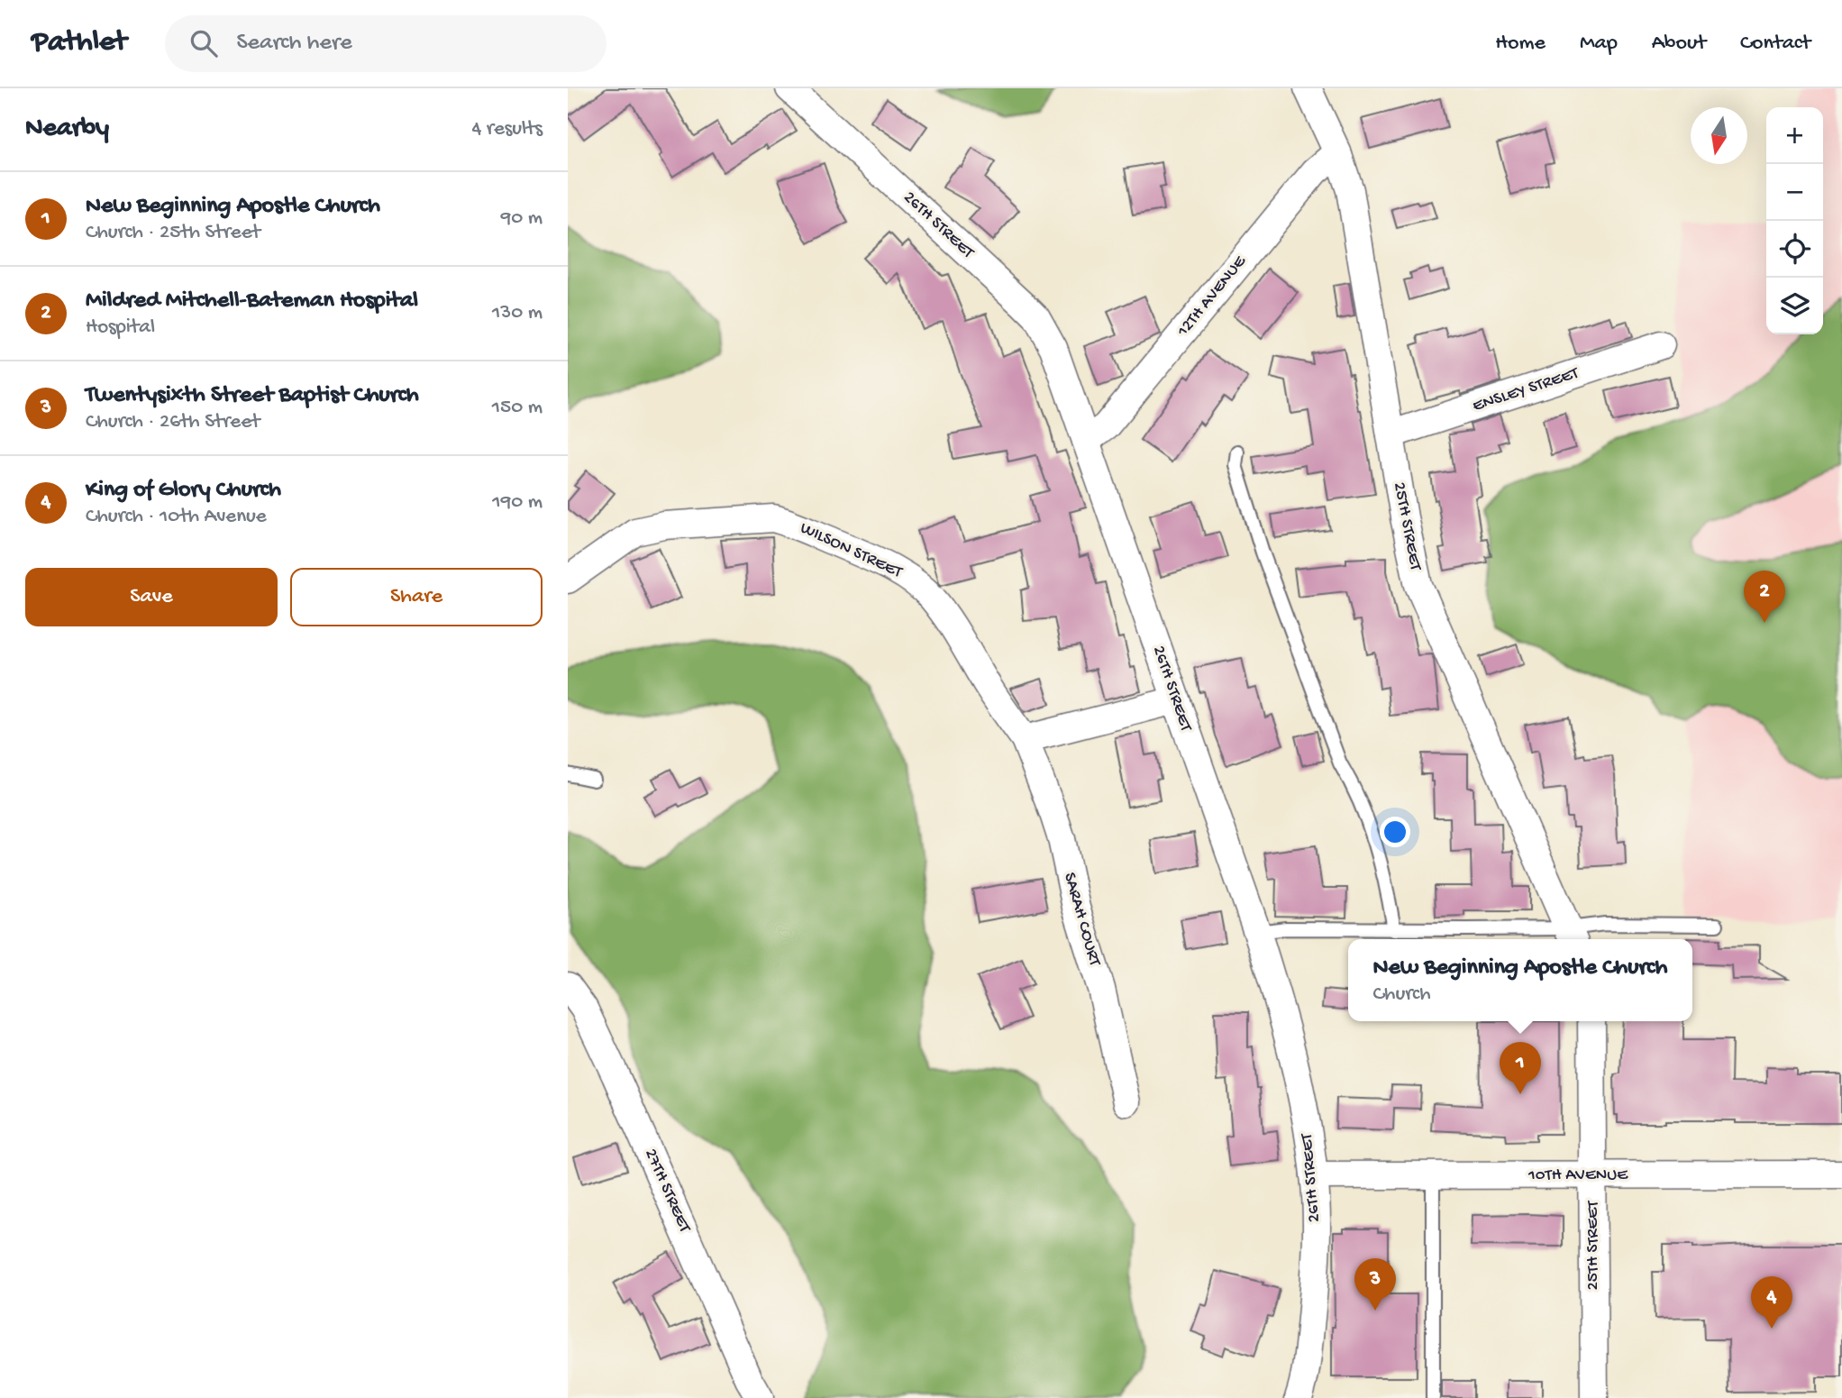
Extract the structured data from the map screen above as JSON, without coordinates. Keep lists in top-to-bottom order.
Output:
{
  "streets": {
    "street": [
      "26TH STREET",
      "12TH AVENUE",
      "ENSLEY STREET",
      "25TH STREET",
      "WILSON STREET",
      "SARAH COURT",
      "10TH AVENUE",
      "27TH STREET"
    ]
  },
  "crossings": [
    ["26TH STREET", "12TH AVENUE"],
    ["26TH STREET", "10TH AVENUE"],
    ["12TH AVENUE", "25TH STREET"],
    ["ENSLEY STREET", "25TH STREET"],
    ["25TH STREET", "10TH AVENUE"],
    ["WILSON STREET", "SARAH COURT"]
  ],
  "north": "bottom",
  "page": {
    "header": "Pathlet",
    "search": "Search here",
    "nav": [
      "Home",
      "Map",
      "About",
      "Contact"
    ],
    "heading": ["Nearby", "4 results"],
    "map_buttons": ["+", "−"],
    "list": [
      {
        "mark": "1",
        "name": "New Beginning Apostle Church",
        "note": "Church · 25th Street",
        "value": "90 m"
      },
      {
        "mark": "2",
        "name": "Mildred Mitchell-Bateman Hospital",
        "note": "Hospital",
        "value": "130 m"
      },
      {
        "mark": "3",
        "name": "Twentysixth Street Baptist Church",
        "note": "Church · 26th Street",
        "value": "150 m"
      },
      {
        "mark": "4",
        "name": "King of Glory Church",
        "note": "Church · 10th Avenue",
        "value": "190 m"
      }
    ],
    "buttons": ["Save", "Share"],
    "pins": [
      "2",
      "1",
      "3",
      "4"
    ],
    "popup": ["New Beginning Apostle Church", "Church"]
  }
}
